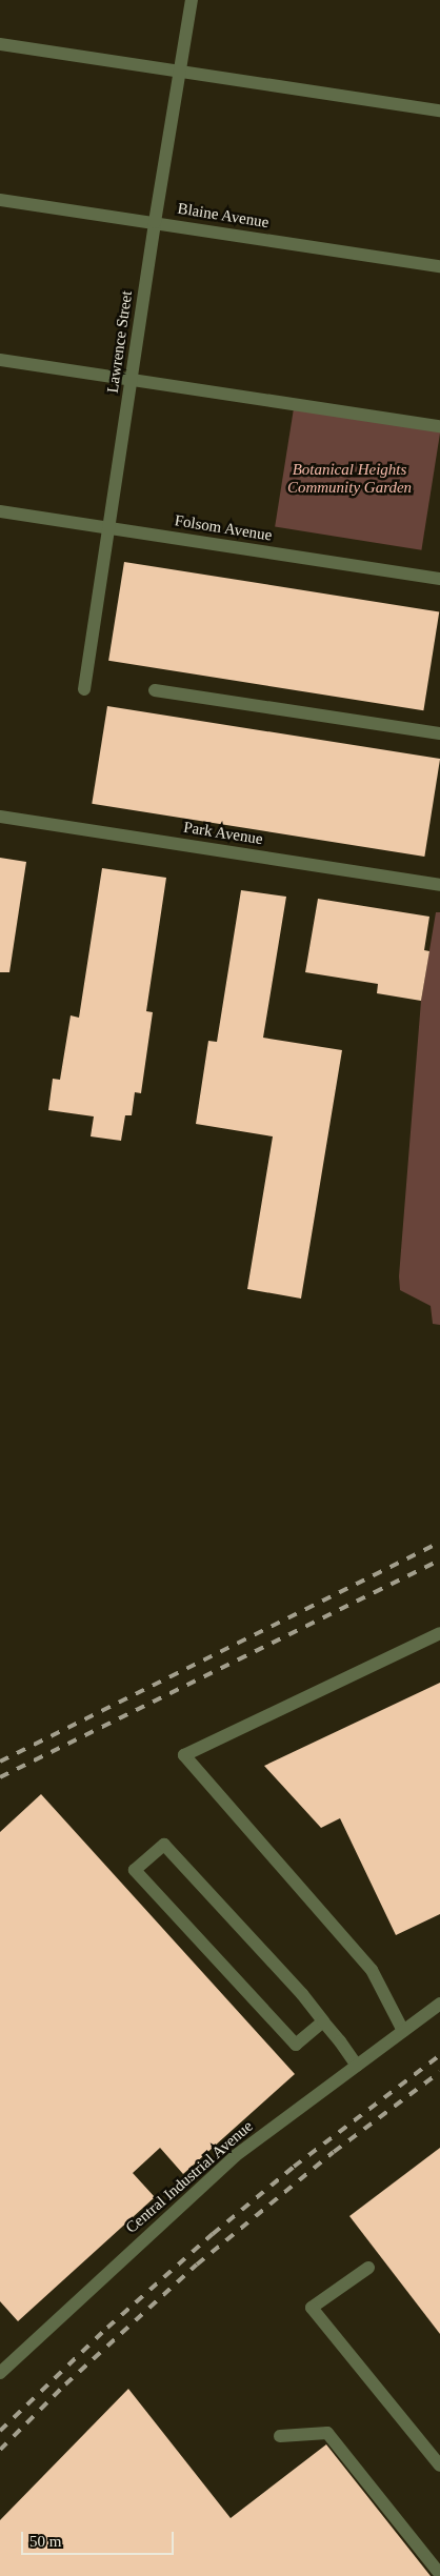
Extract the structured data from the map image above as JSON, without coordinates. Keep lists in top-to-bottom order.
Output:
{
  "streets": {
    "street": [
      "Blaine Avenue",
      "Lawrence Street",
      "Folsom Avenue",
      "Park Avenue",
      "Central Industrial Avenue"
    ]
  },
  "crossings": [
    ["Blaine Avenue", "Lawrence Street"],
    ["Lawrence Street", "Folsom Avenue"]
  ],
  "parks": ["Botanical Heights Community Garden"],
  "scale_bar": "50 m"
}
